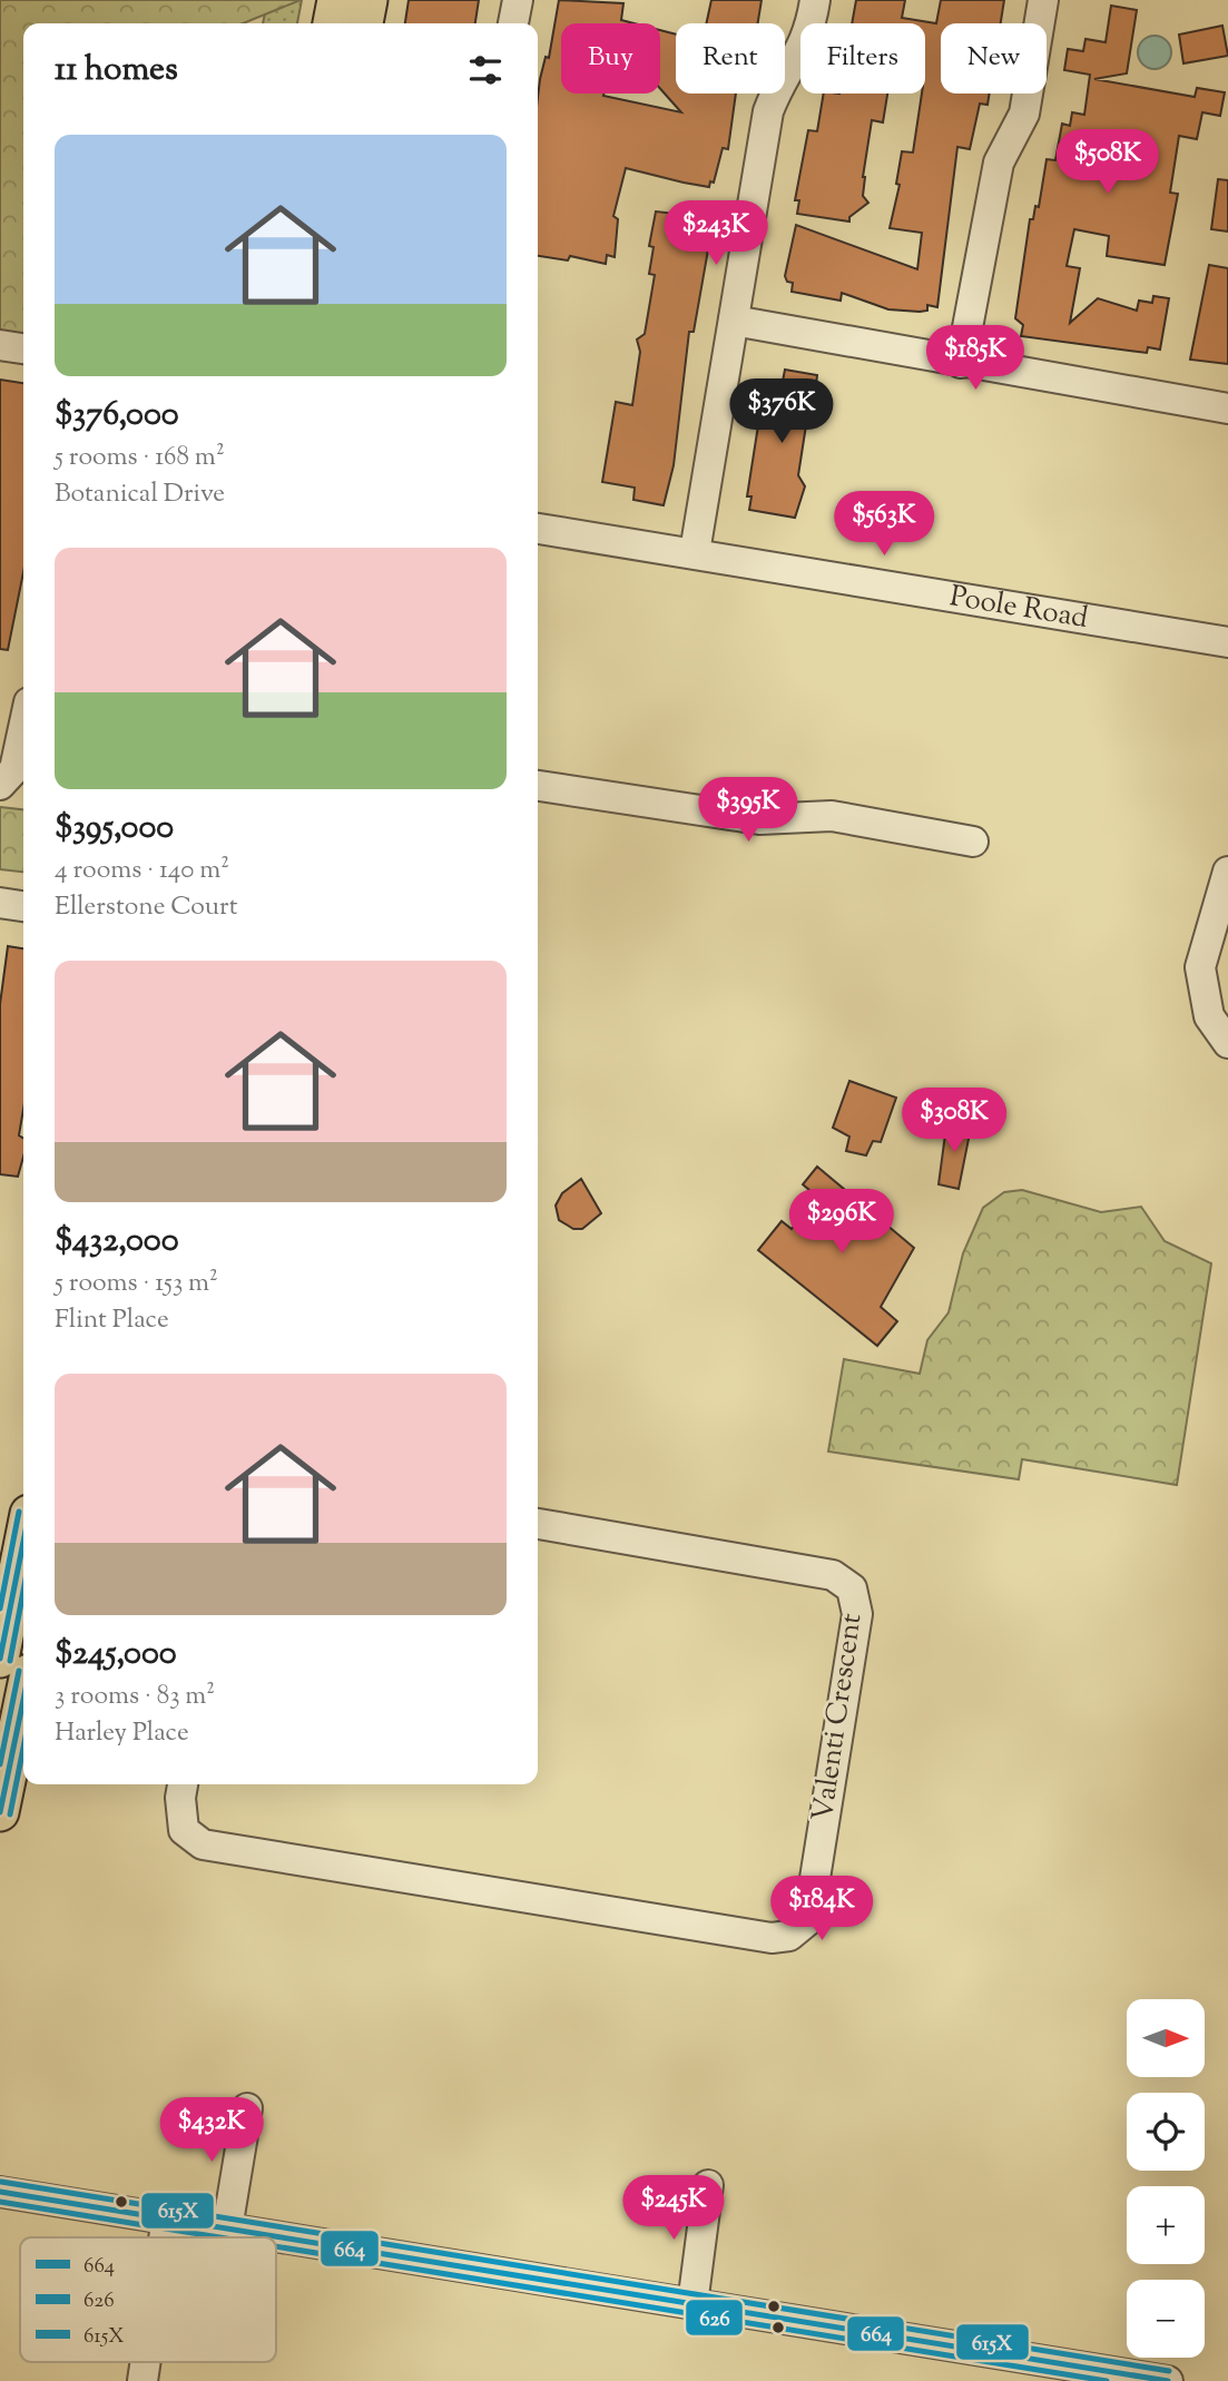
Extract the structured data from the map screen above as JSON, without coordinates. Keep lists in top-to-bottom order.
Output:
{
  "streets": {
    "street": ["Poole Road", "Valenti Crescent"]
  },
  "lines": ["transit line 615X", "transit line 664", "transit line 626"],
  "legend": ["664", "626", "615X"],
  "north": "right",
  "page": {
    "chip": [
      "Buy",
      "Rent",
      "Filters",
      "New"
    ],
    "heading": "11 homes",
    "list": [
      {
        "name": "$376,000",
        "note": "5 rooms · 168 m² · Botanical Drive"
      },
      {
        "name": "$395,000",
        "note": "4 rooms · 140 m² · Ellerstone Court"
      },
      {
        "name": "$432,000",
        "note": "5 rooms · 153 m² · Flint Place"
      },
      {
        "name": "$245,000",
        "note": "3 rooms · 83 m² · Harley Place"
      }
    ],
    "price": [
      "$508K",
      "$243K",
      "$185K",
      "$376K",
      "$563K",
      "$395K",
      "$308K",
      "$296K",
      "$184K",
      "$432K",
      "$245K"
    ],
    "map_buttons": ["+", "−"]
  }
}
